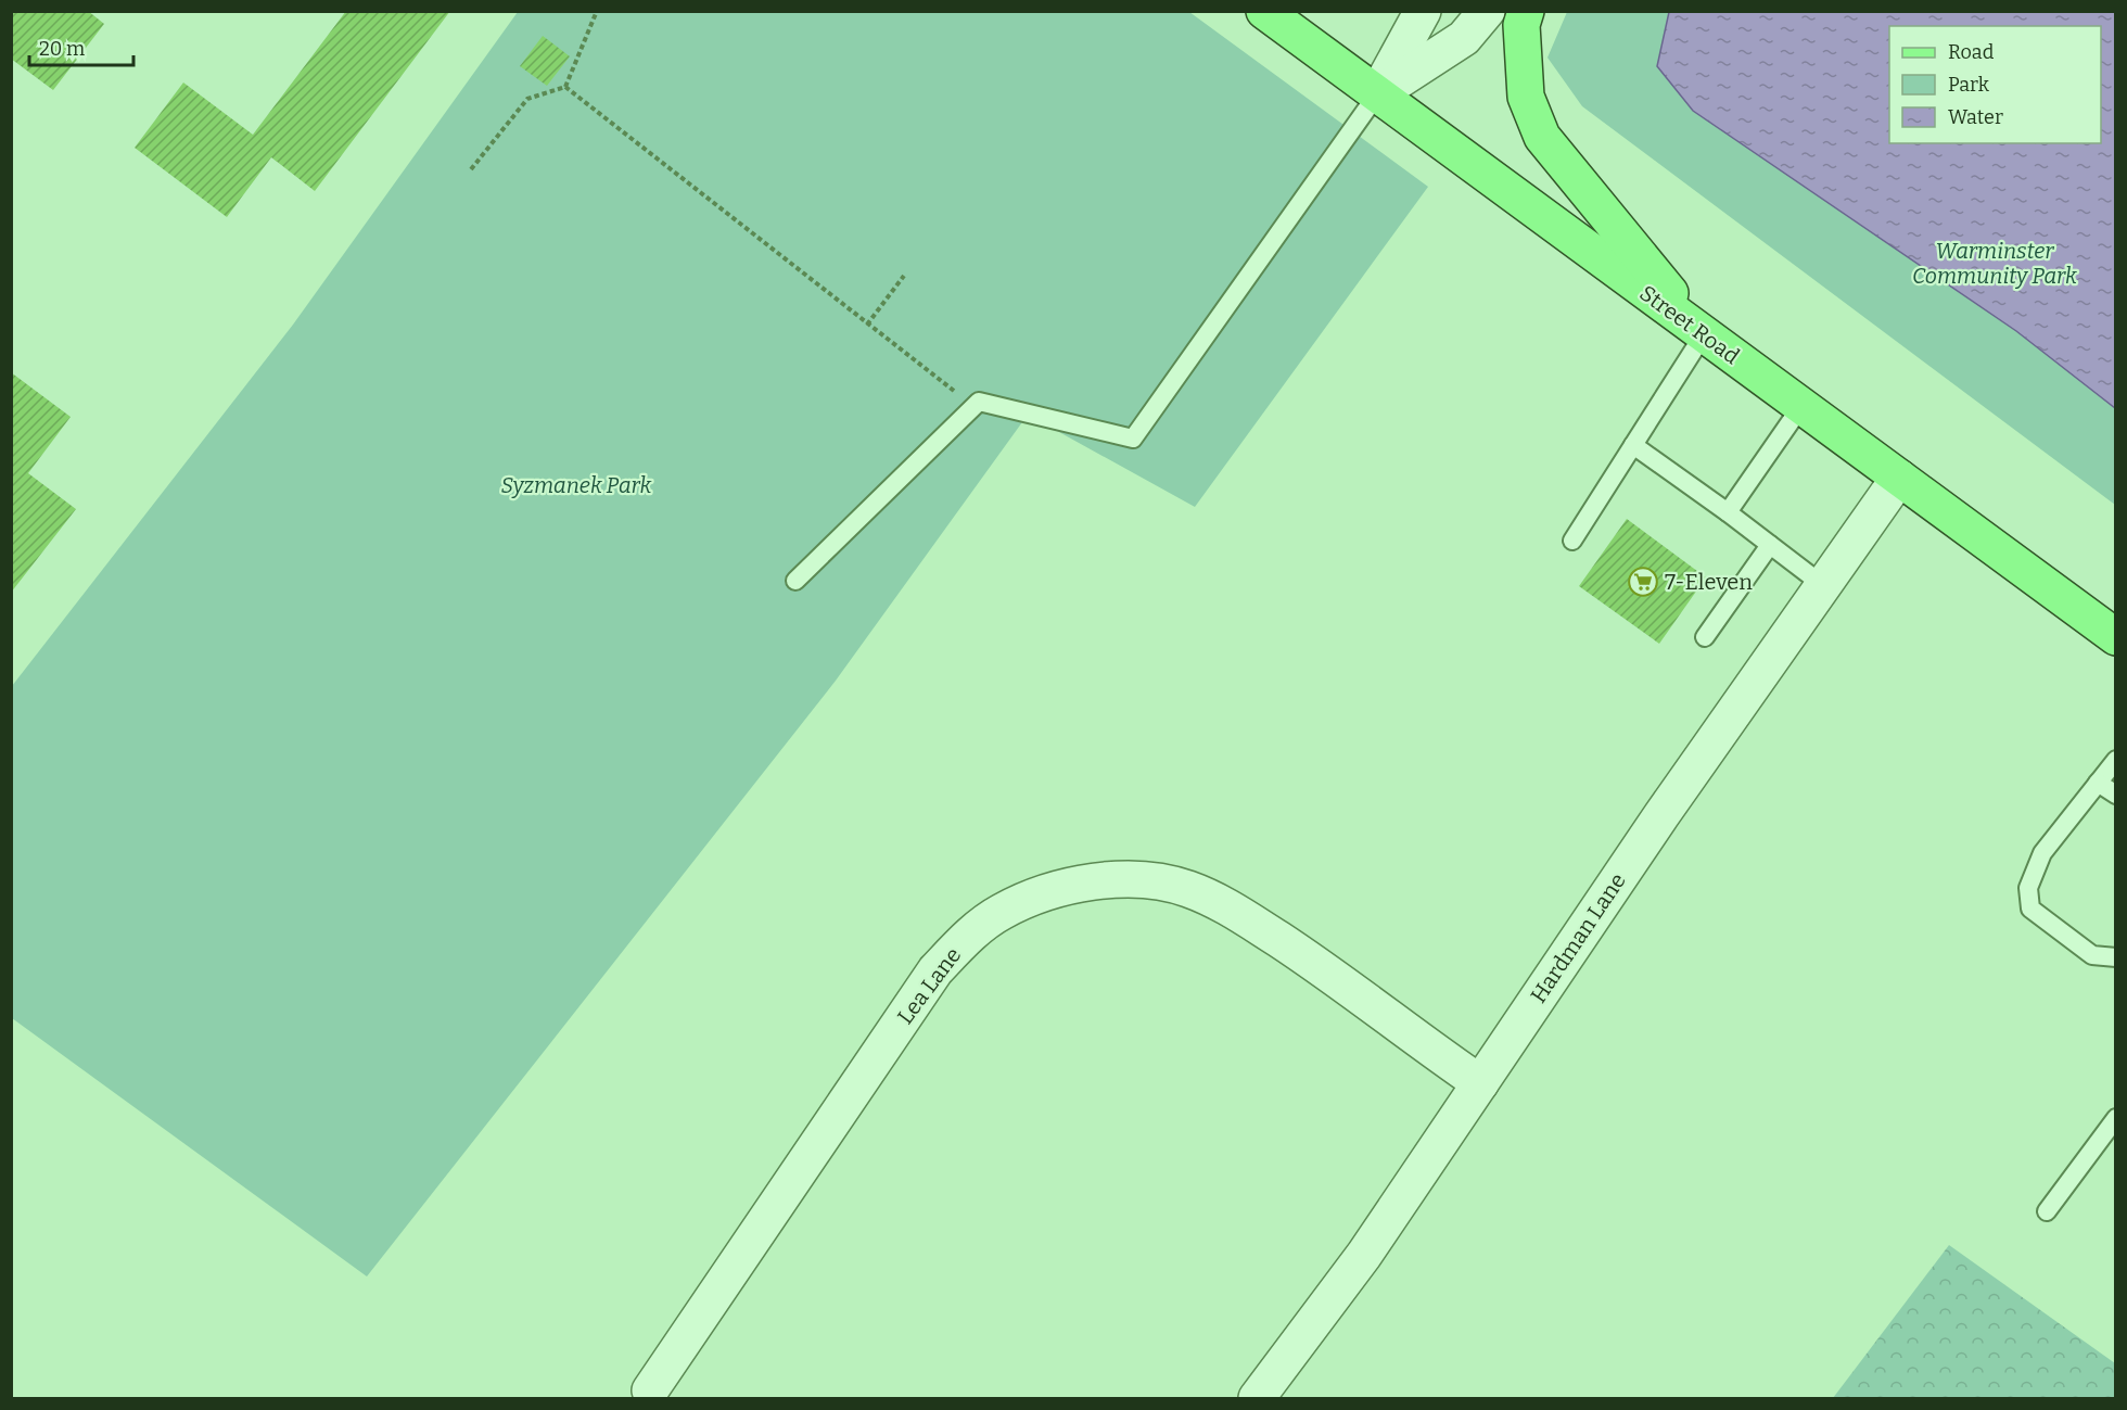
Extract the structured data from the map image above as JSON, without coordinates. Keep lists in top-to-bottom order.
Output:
{
  "streets": {
    "main road": ["Street Road"],
    "street": ["Hardman Lane", "Lea Lane"]
  },
  "crossings": [
    ["Street Road", "Hardman Lane"],
    ["Hardman Lane", "Lea Lane"]
  ],
  "parks": ["Warminster Community Park", "Syzmanek Park"],
  "places": {
    "supermarket": ["7-Eleven"]
  },
  "legend": ["Road", "Park", "Water"],
  "scale_bar": "20 m"
}
